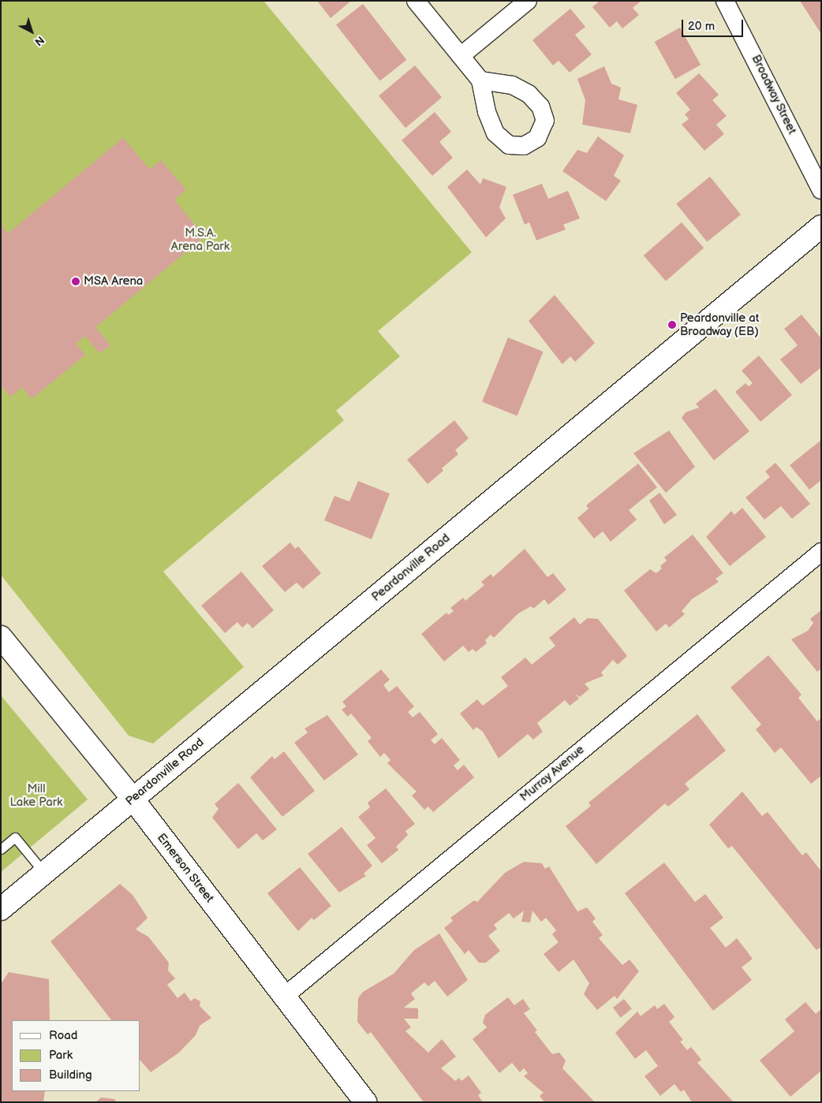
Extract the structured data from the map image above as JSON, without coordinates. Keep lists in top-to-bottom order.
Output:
{
  "streets": {
    "main road": ["Peardonville Road", "Emerson Street"],
    "street": ["Broadway Street", "Murray Avenue"]
  },
  "crossings": [
    ["Peardonville Road", "Emerson Street"],
    ["Murray Avenue", "Emerson Street"]
  ],
  "parks": ["M.S.A. Arena Park", "Mill Lake Park"],
  "places": ["MSA Arena", "Peardonville at Broadway (EB)"],
  "legend": ["Road", "Park", "Building"],
  "scale_bar": "20 m",
  "north": "bottom right"
}
